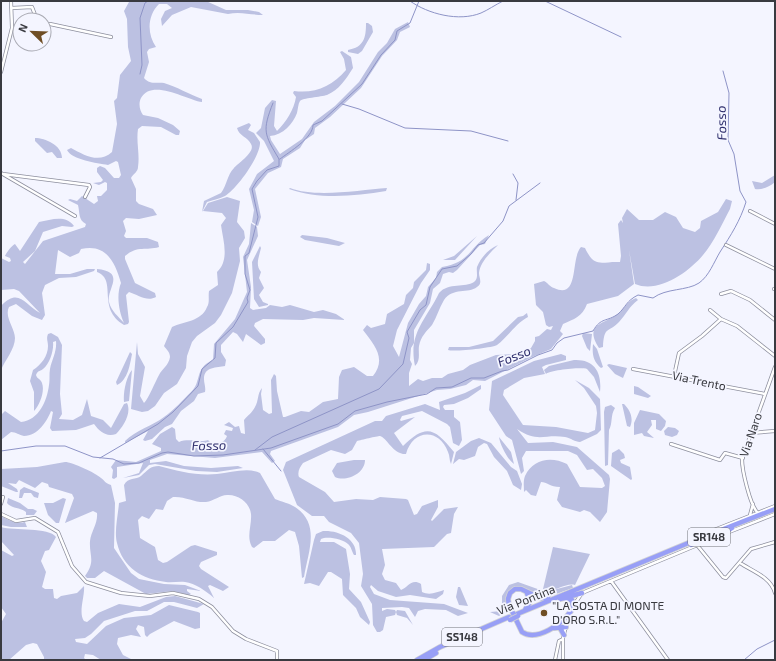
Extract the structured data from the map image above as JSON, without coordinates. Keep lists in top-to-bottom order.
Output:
{
  "streets": {
    "highway": ["SR148", "Via Pontina", "SS148"],
    "street": ["Via Trento", "Via Naro"]
  },
  "crossings": [
    ["Via Trento", "Via Naro"],
    ["Via Naro", "Via Pontina"],
    ["SR148", "Via Pontina"]
  ],
  "water": ["Fosso"],
  "places": ["\"LA SOSTA DI MONTE D'ORO S.R.L.\""],
  "north": "top left"
}
